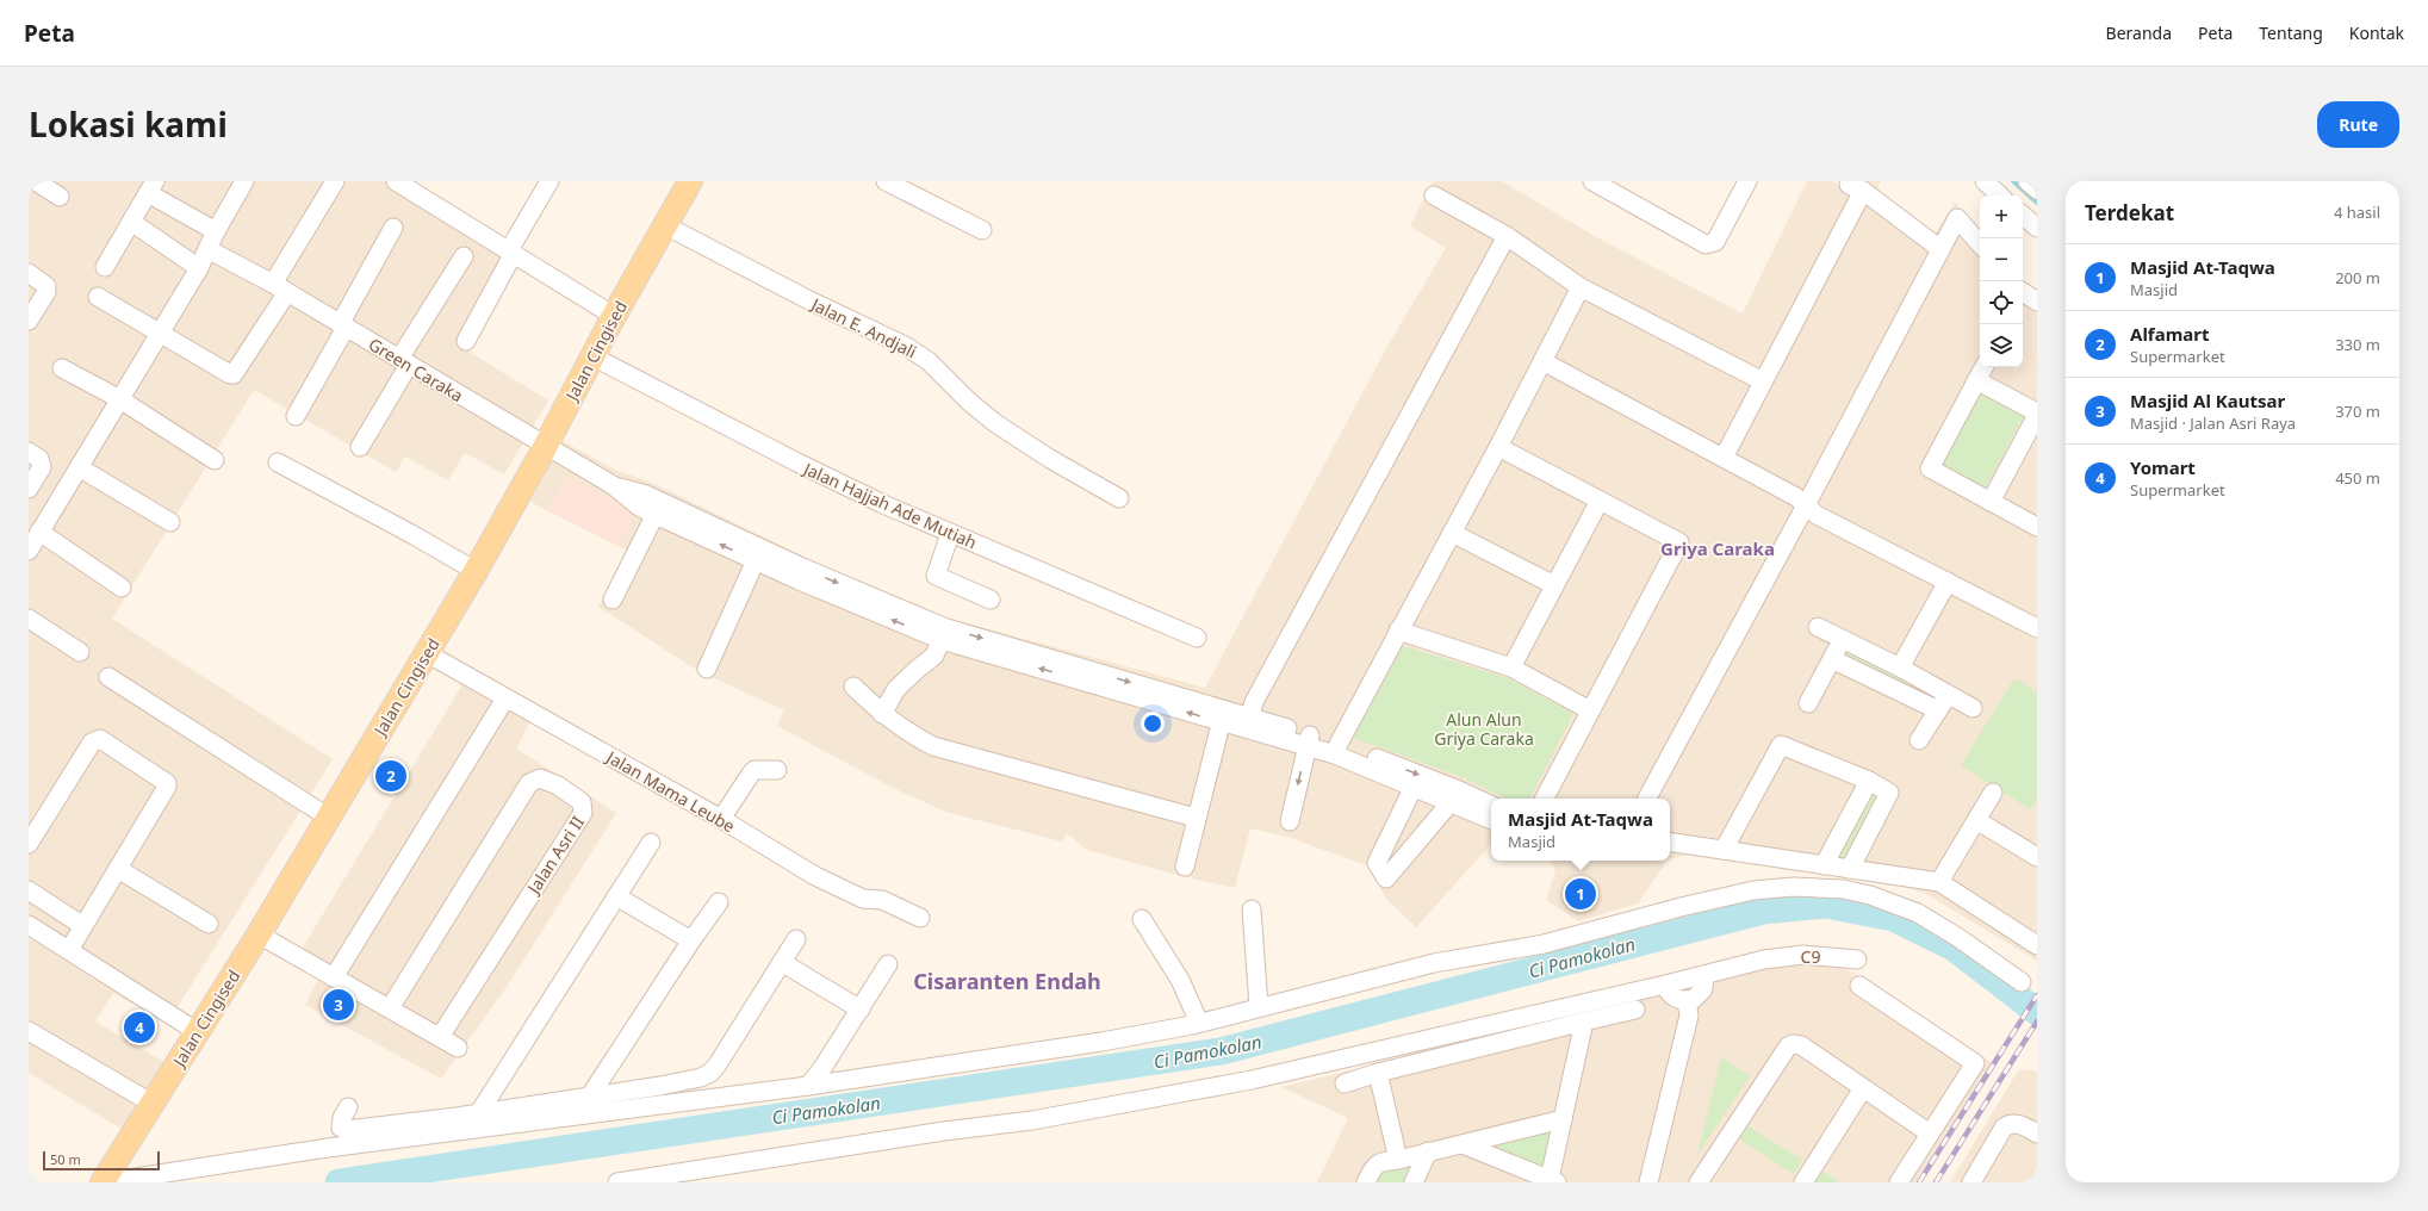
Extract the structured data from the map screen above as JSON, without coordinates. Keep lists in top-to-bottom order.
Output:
{
  "streets": {
    "main road": ["Jalan Cingised"],
    "street": [
      "Jalan E. Andjali",
      "Green Caraka",
      "Jalan Hajjah Ade Mutiah",
      "Jalan Mama Leube",
      "Jalan Asri II",
      "C9"
    ]
  },
  "crossings": [
    ["Jalan E. Andjali", "Jalan Cingised"],
    ["Jalan Cingised", "Green Caraka"],
    ["Jalan Cingised", "Jalan Hajjah Ade Mutiah"],
    ["Jalan Cingised", "Jalan Mama Leube"]
  ],
  "districts": ["Griya Caraka", "Cisaranten Endah"],
  "water": ["Ci Pamokolan"],
  "parks": ["Alun Alun Griya Caraka"],
  "scale_bar": "50 m",
  "page": {
    "header": "Peta",
    "nav": [
      "Beranda",
      "Peta",
      "Tentang",
      "Kontak"
    ],
    "title": "Lokasi kami",
    "buttons": "Rute",
    "heading": ["Terdekat", "4 hasil"],
    "map_buttons": ["+", "−"],
    "list": [
      {
        "mark": "1",
        "name": "Masjid At-Taqwa",
        "note": "Masjid",
        "value": "200 m"
      },
      {
        "mark": "2",
        "name": "Alfamart",
        "note": "Supermarket",
        "value": "330 m"
      },
      {
        "mark": "3",
        "name": "Masjid Al Kautsar",
        "note": "Masjid · Jalan Asri Raya",
        "value": "370 m"
      },
      {
        "mark": "4",
        "name": "Yomart",
        "note": "Supermarket",
        "value": "450 m"
      }
    ],
    "pins": [
      "2",
      "1",
      "3",
      "4"
    ],
    "popup": ["Masjid At-Taqwa", "Masjid"],
    "scale": "50 m"
  }
}
